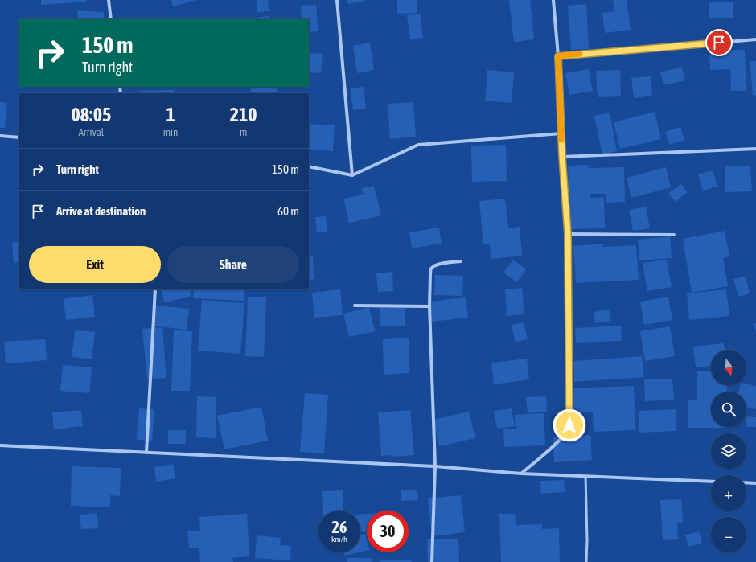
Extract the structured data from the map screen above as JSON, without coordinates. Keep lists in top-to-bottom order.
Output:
{
  "north": "bottom",
  "page": {
    "turn": ["150 m", "Turn right"],
    "eta": [
      "08:05",
      "Arrival",
      "1",
      "min",
      "210",
      "m"
    ],
    "list": [
      {
        "name": "Turn right",
        "value": "150 m"
      },
      {
        "name": "Arrive at destination",
        "value": "60 m"
      }
    ],
    "buttons": ["Exit", "Share"],
    "map_buttons": ["+", "−"],
    "speed": "26 km/h",
    "limit": "30"
  }
}
